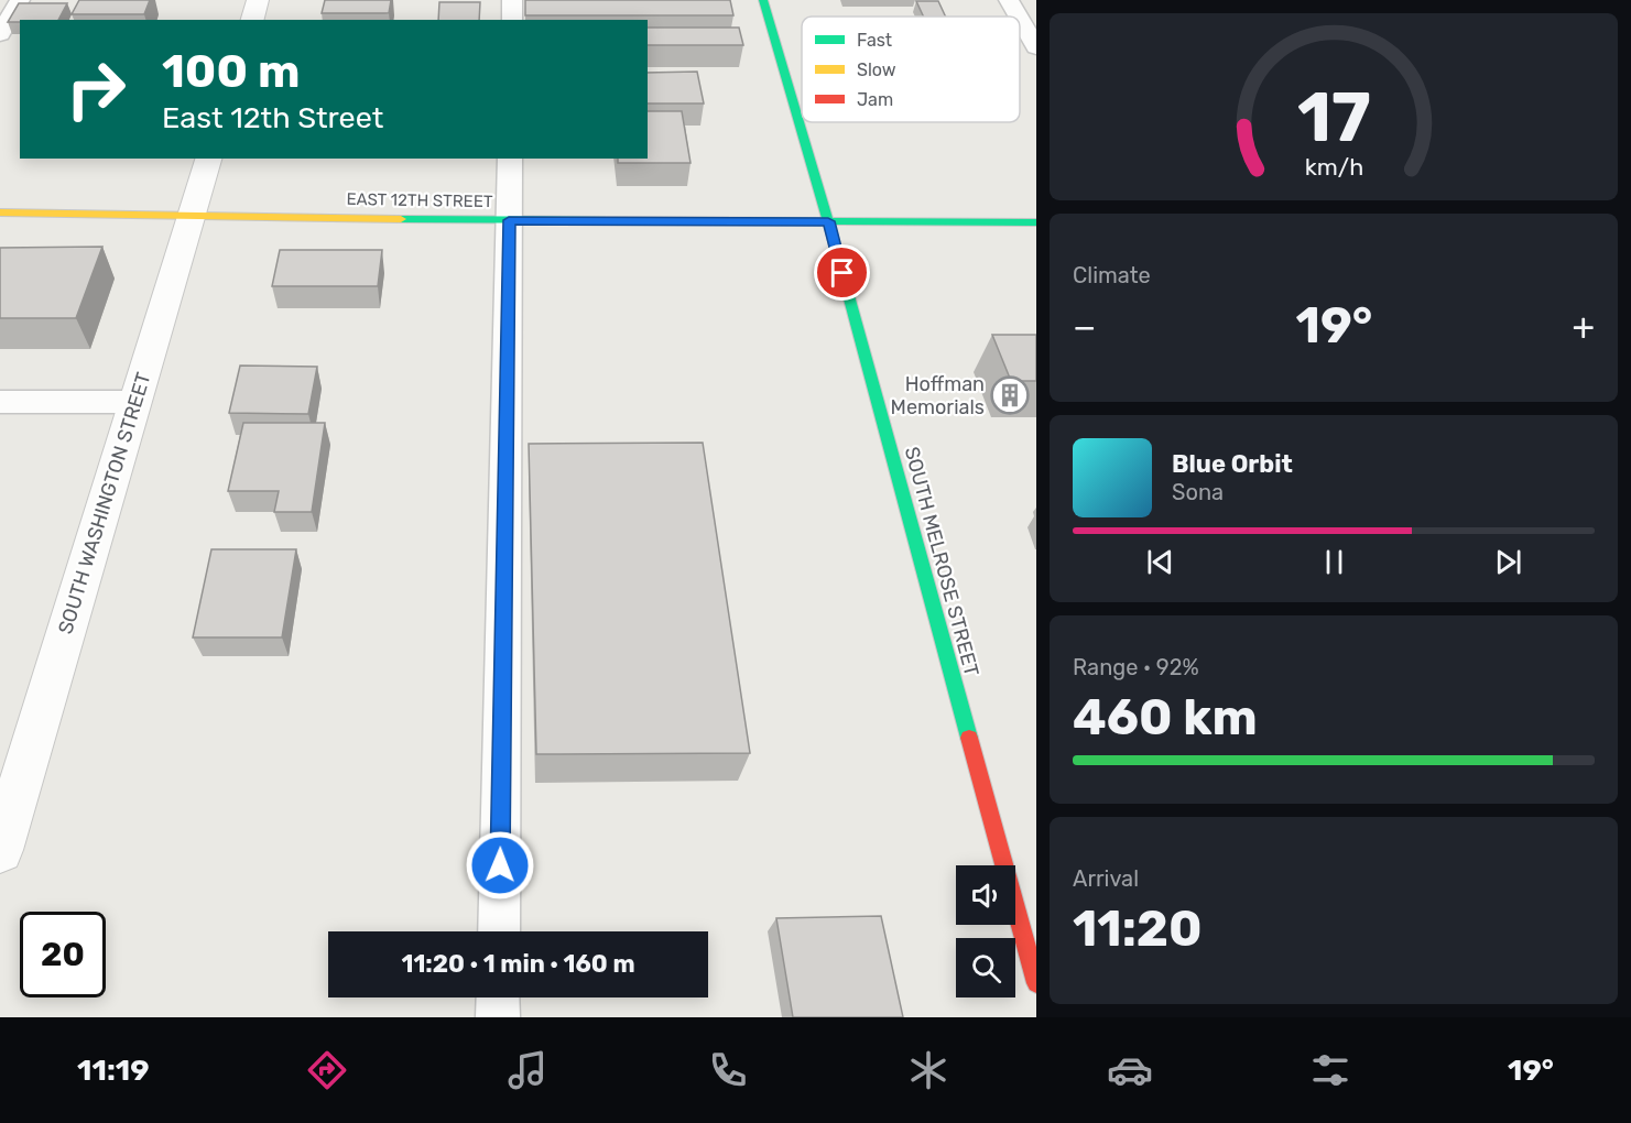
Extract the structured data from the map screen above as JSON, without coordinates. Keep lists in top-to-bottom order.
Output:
{
  "streets": {
    "street": ["EAST 12TH STREET", "SOUTH WASHINGTON STREET", "SOUTH MELROSE STREET"]
  },
  "crossings": [
    ["EAST 12TH STREET", "SOUTH WASHINGTON STREET"],
    ["EAST 12TH STREET", "SOUTH MELROSE STREET"]
  ],
  "places": {
    "building": ["Hoffman Memorials"]
  },
  "legend": ["Fast", "Slow", "Jam"],
  "page": {
    "turn": ["100 m", "East 12th Street"],
    "tile": [
      "Climate",
      ["Range · 92%", "460 km"],
      ["Arrival", "11:20"]
    ],
    "heat": ["−", "19°", "+"],
    "song": ["Blue Orbit", "Sona"],
    "limit": "20",
    "trip": "11:20 · 1 min · 160 m",
    "tabs": ["11:19", "19°"],
    "gauge": ["17", "km/h"]
  }
}
